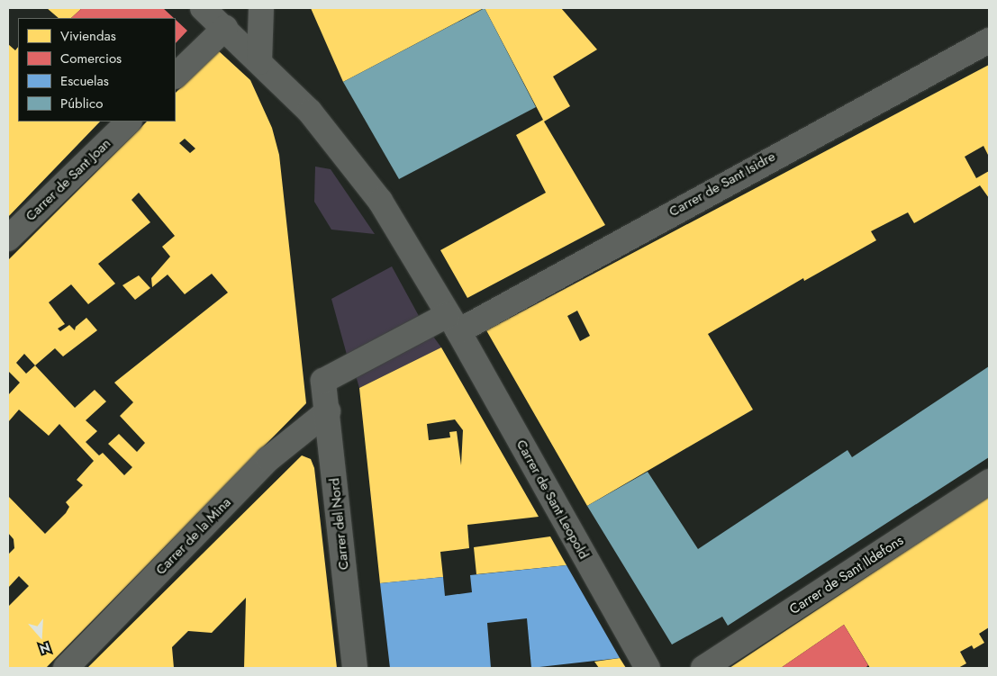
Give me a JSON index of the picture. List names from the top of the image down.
{
  "streets": {
    "street": [
      "Carrer de Sant Joan",
      "Carrer de Sant Isidre",
      "Carrer de Sant Leopold",
      "Carrer del Nord",
      "Carrer de la Mina",
      "Carrer de Sant Ildefons"
    ]
  },
  "crossings": [
    ["Carrer de Sant Isidre", "Carrer de Sant Leopold"],
    ["Carrer de Sant Isidre", "Carrer del Nord"],
    ["Carrer del Nord", "Carrer de la Mina"]
  ],
  "legend": [
    "Viviendas",
    "Comercios",
    "Escuelas",
    "Público"
  ],
  "north": "bottom"
}
